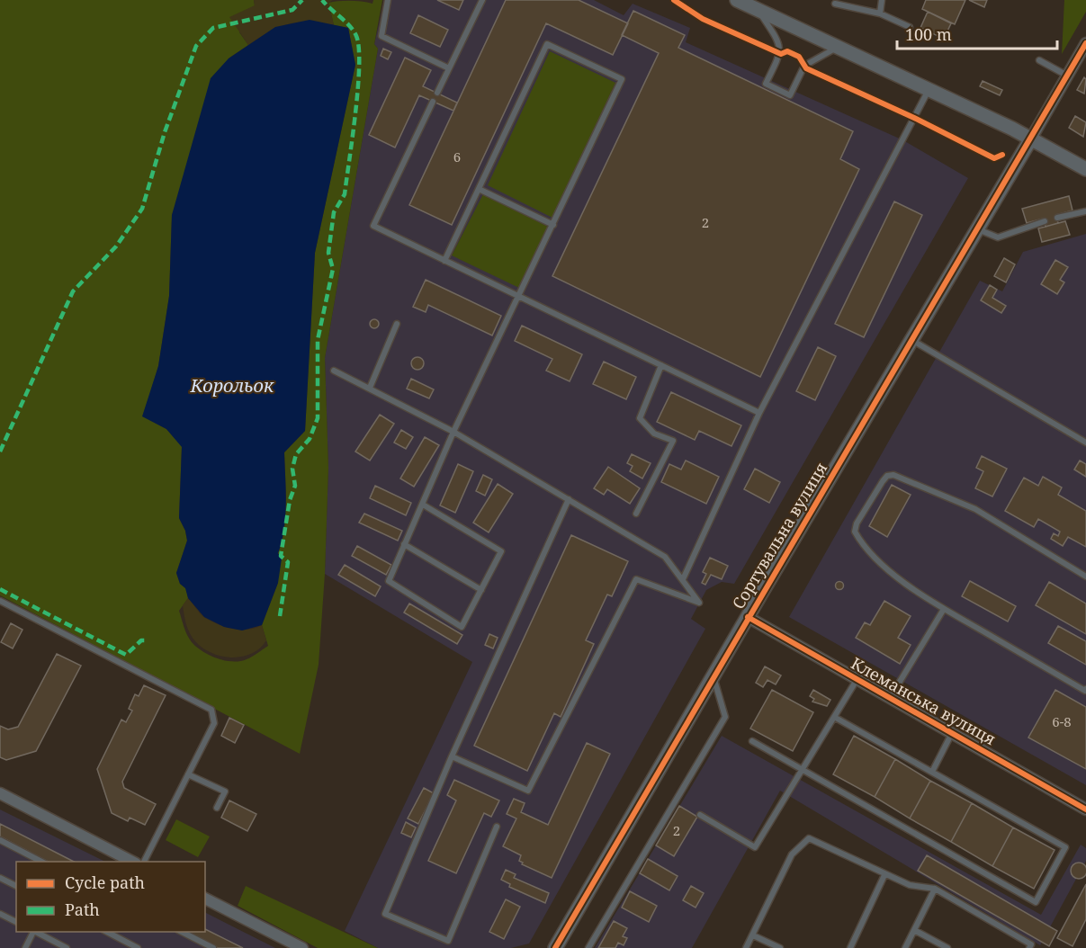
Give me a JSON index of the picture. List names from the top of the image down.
{
  "streets": {
    "street": ["Сортувальна вулиця", "Клеманська вулиця"]
  },
  "crossings": [
    ["Сортувальна вулиця", "Клеманська вулиця"]
  ],
  "water": ["Корольок"],
  "house_numbers": [
    "6",
    "2",
    "6-8",
    "2"
  ],
  "legend": ["Cycle path", "Path"],
  "scale_bar": "100 m"
}
